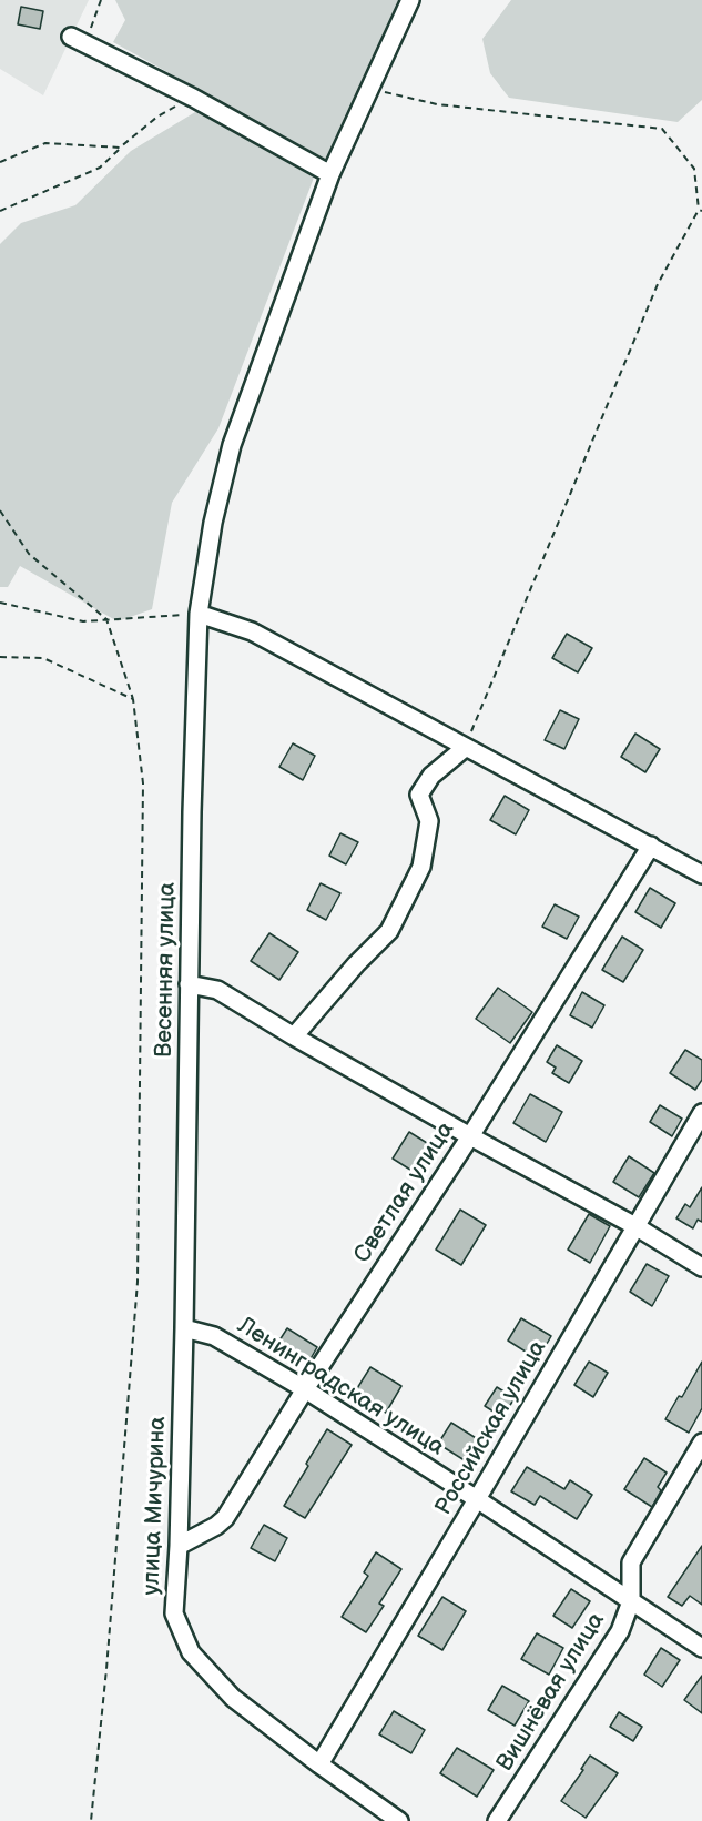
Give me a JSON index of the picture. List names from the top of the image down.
{
  "streets": {
    "street": [
      "Весенняя улица",
      "Светлая улица",
      "Ленинградская улица",
      "Российская улица",
      "улица Мичурина",
      "Вишнёвая улица"
    ]
  },
  "crossings": [
    ["Весенняя улица", "Ленинградская улица"],
    ["Весенняя улица", "улица Мичурина"],
    ["Светлая улица", "Ленинградская улица"],
    ["Светлая улица", "улица Мичурина"],
    ["Ленинградская улица", "Российская улица"],
    ["Ленинградская улица", "улица Мичурина"],
    ["Ленинградская улица", "Вишнёвая улица"],
    ["Российская улица", "улица Мичурина"]
  ]
}
